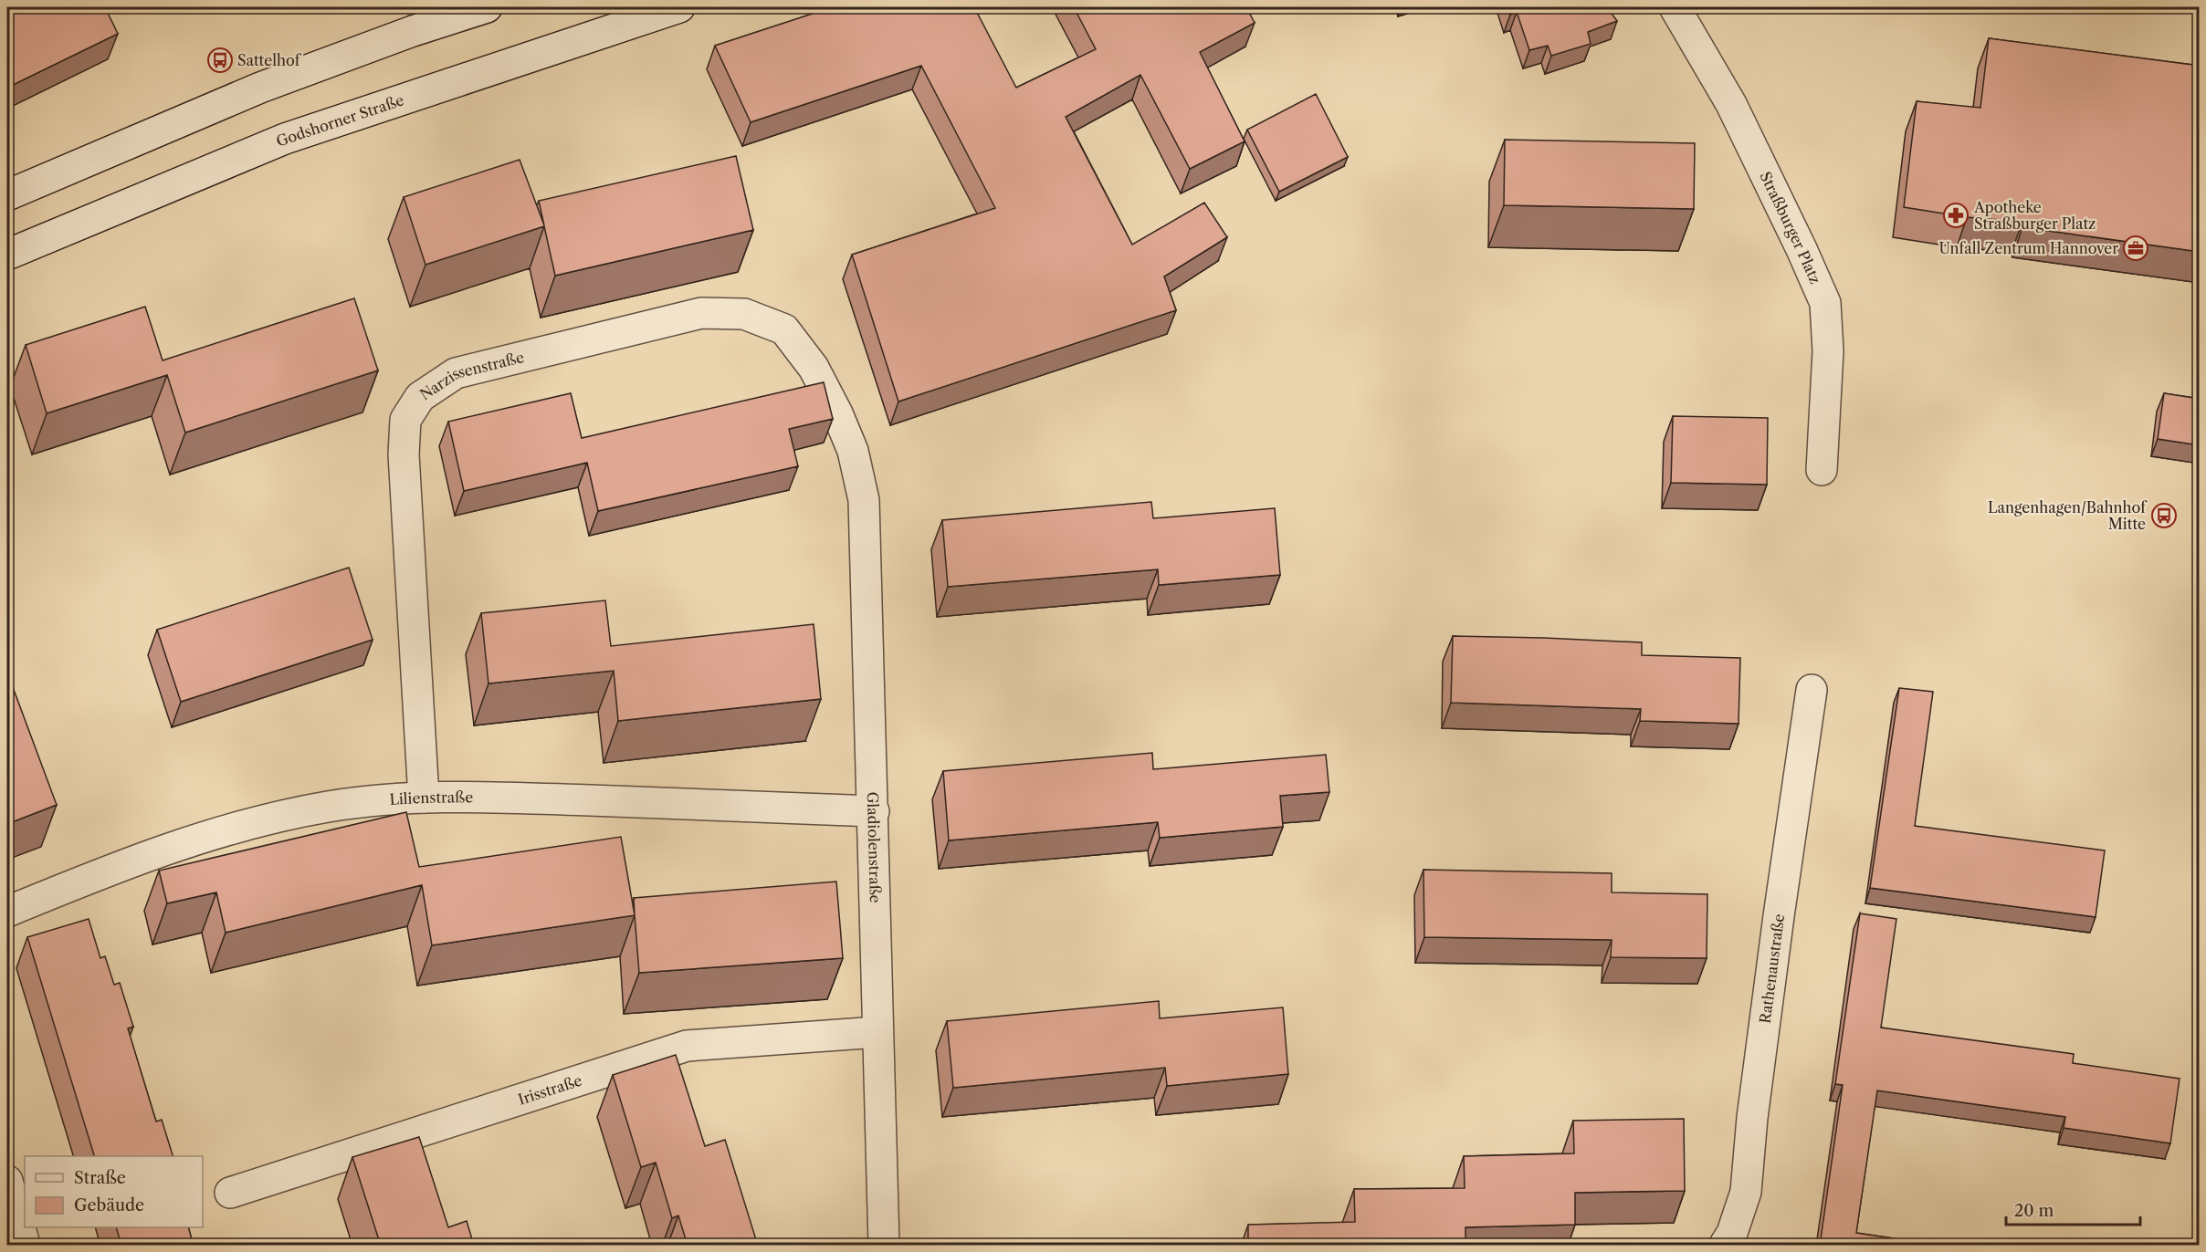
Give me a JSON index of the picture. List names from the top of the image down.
{
  "streets": {
    "street": [
      "Godshorner Straße",
      "Straßburger Platz",
      "Narzissenstraße",
      "Lilienstraße",
      "Gladiolenstraße",
      "Rathenaustraße",
      "Irisstraße"
    ]
  },
  "crossings": [
    ["Narzissenstraße", "Lilienstraße"],
    ["Narzissenstraße", "Gladiolenstraße"],
    ["Lilienstraße", "Gladiolenstraße"],
    ["Gladiolenstraße", "Irisstraße"]
  ],
  "places": {
    "bus stop": ["Sattelhof", "Langenhagen/Bahnhof Mitte"],
    "pharmacy": ["Apotheke Straßburger Platz"],
    "office": ["Unfall Zentrum Hannover"]
  },
  "legend": ["Straße", "Gebäude"],
  "scale_bar": "20 m"
}
